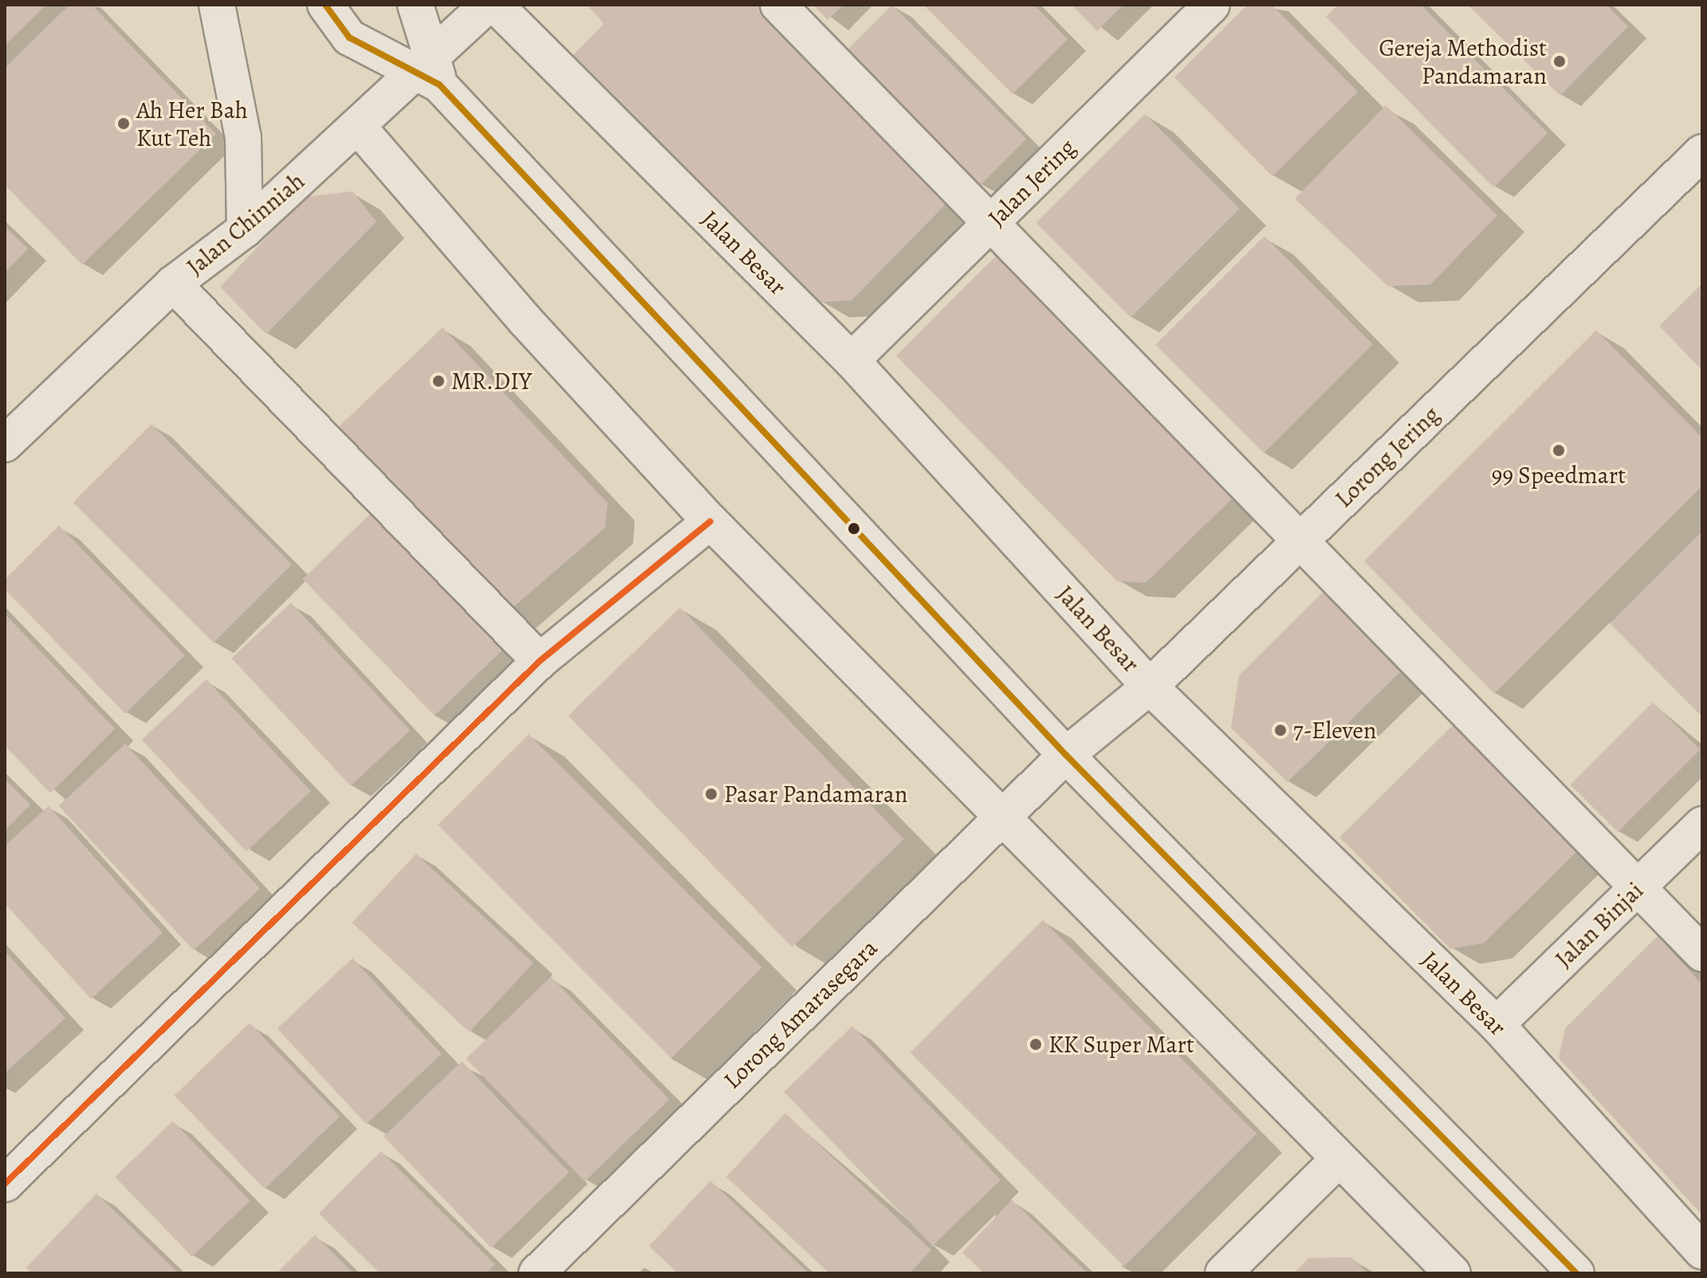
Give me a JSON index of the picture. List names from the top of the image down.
{
  "streets": {
    "street": [
      "Jalan Jering",
      "Jalan Chinniah",
      "Jalan Besar",
      "Lorong Jering",
      "Jalan Binjai",
      "Lorong Amarasegara"
    ]
  },
  "crossings": [
    ["Jalan Jering", "Jalan Besar"],
    ["Jalan Besar", "Lorong Jering"],
    ["Jalan Besar", "Jalan Binjai"],
    ["Lorong Jering", "Lorong Amarasegara"]
  ],
  "places": [
    "Gereja Methodist Pandamaran",
    "Ah Her Bah Kut Teh",
    "MR.DIY",
    "99 Speedmart",
    "7-Eleven",
    "Pasar Pandamaran",
    "KK Super Mart"
  ]
}
